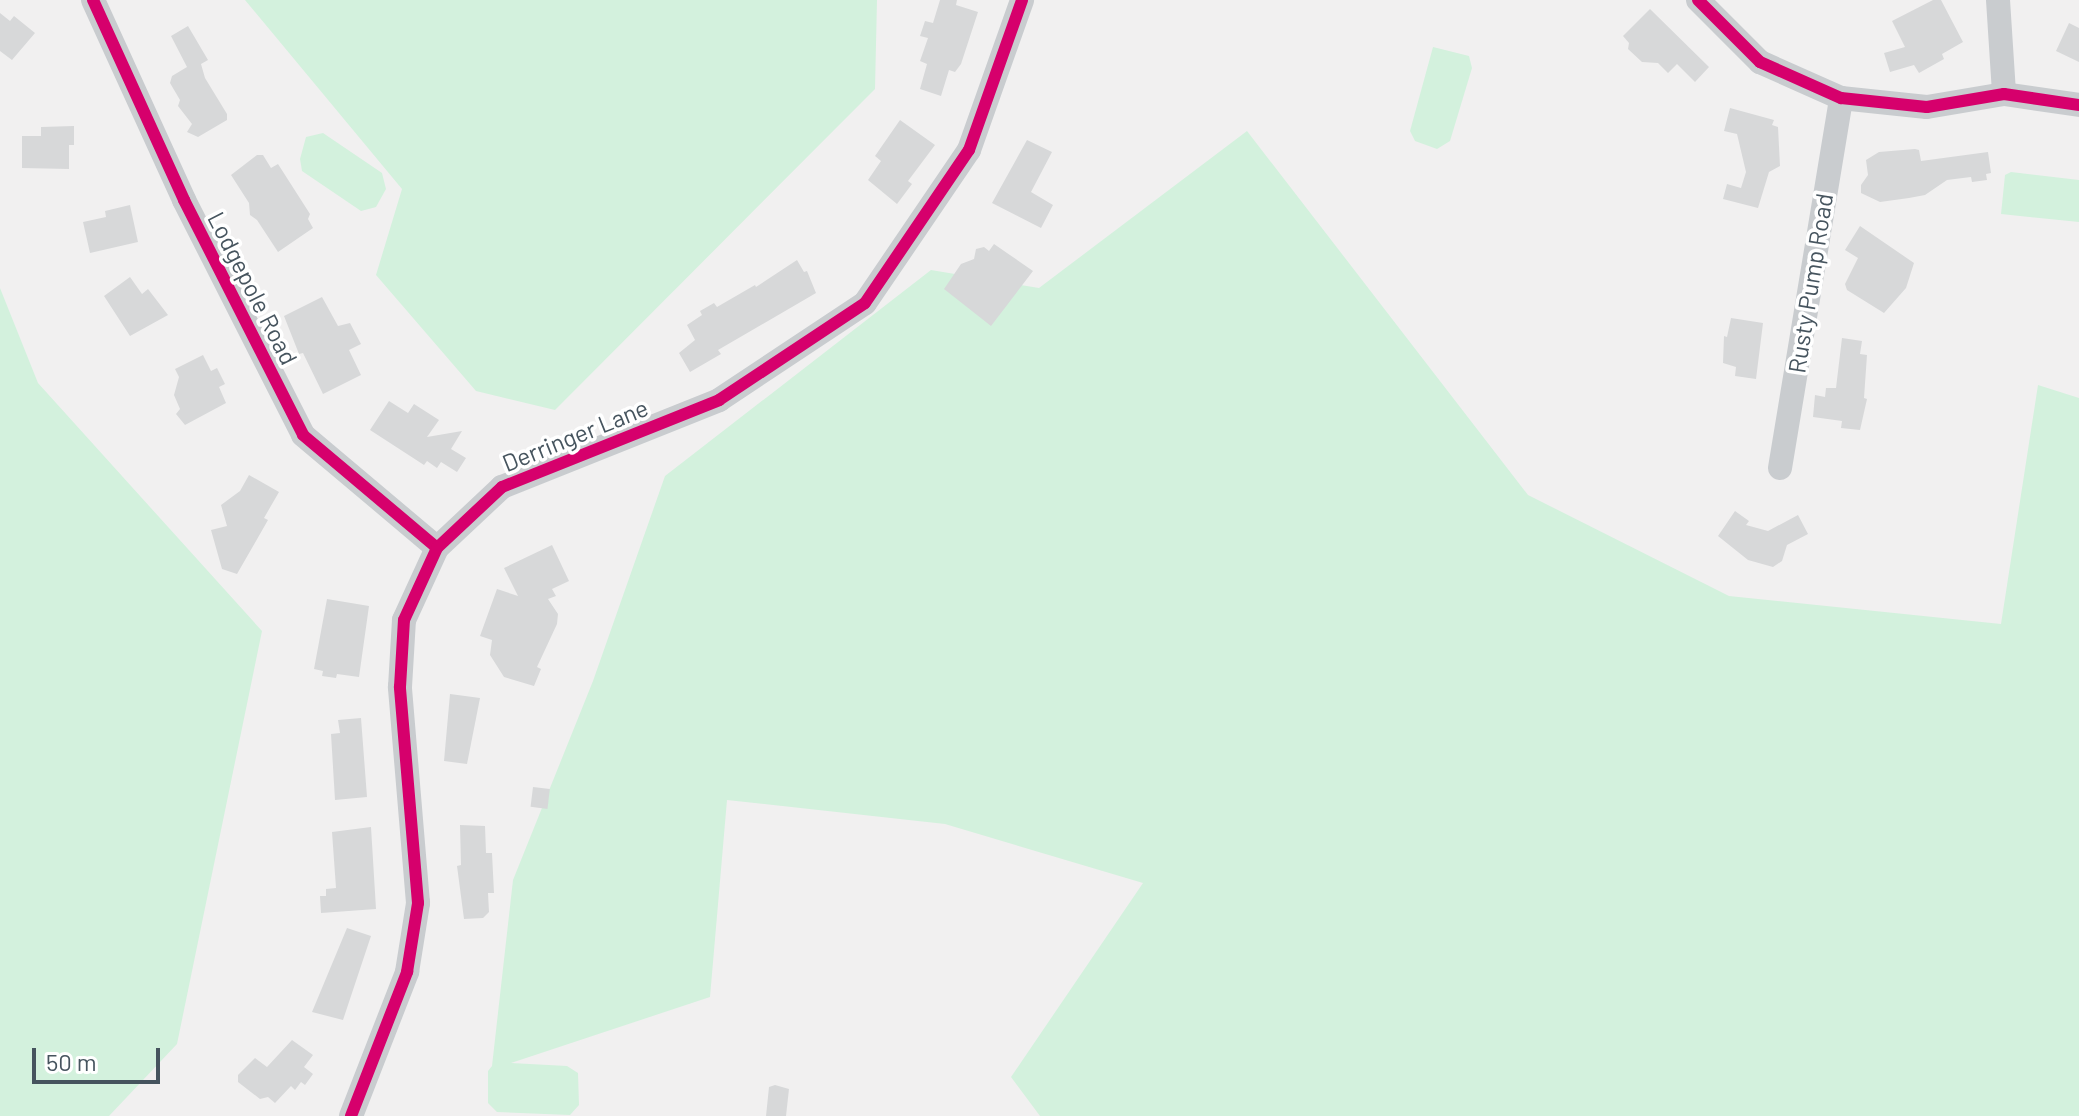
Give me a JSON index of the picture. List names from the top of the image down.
{
  "streets": {
    "street": ["Rusty Pump Road", "Lodgepole Road", "Derringer Lane"]
  },
  "crossings": [
    ["Lodgepole Road", "Derringer Lane"]
  ],
  "scale_bar": "50 m"
}
